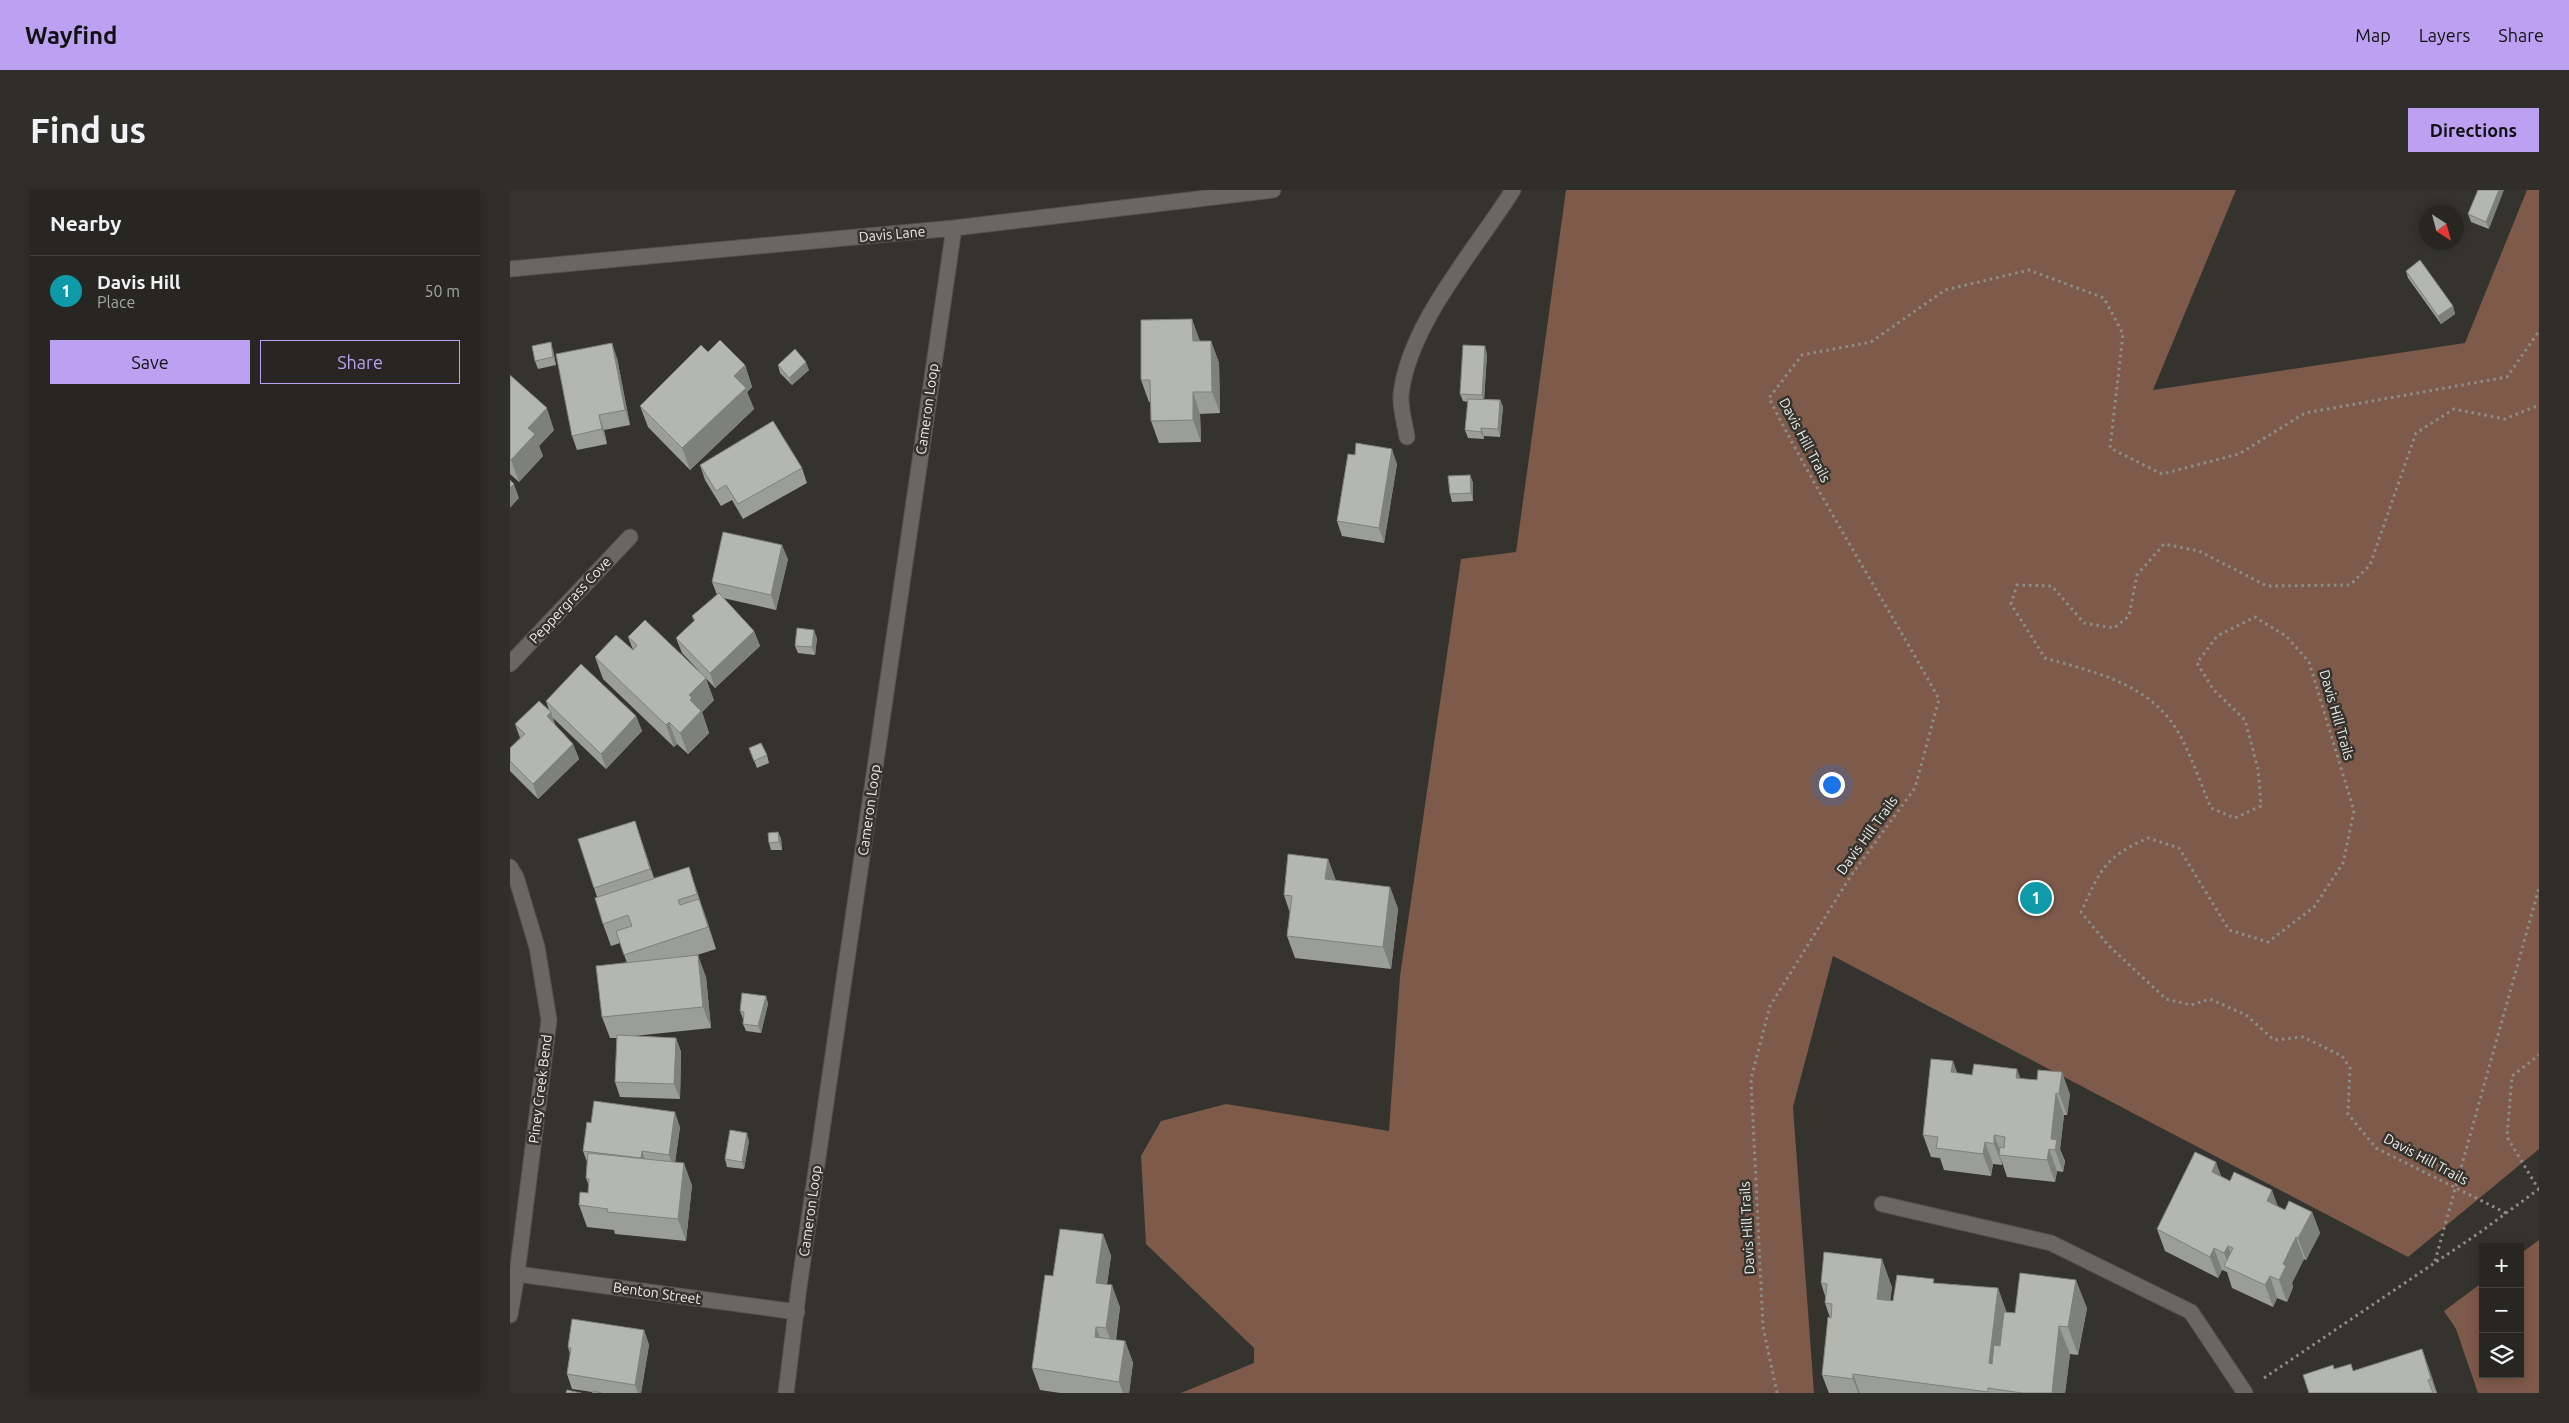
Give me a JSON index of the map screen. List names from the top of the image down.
{
  "streets": {
    "street": [
      "Davis Lane",
      "Cameron Loop",
      "Peppergrass Cove",
      "Piney Creek Bend",
      "Benton Street"
    ],
    "path": ["Davis Hill Trails"]
  },
  "crossings": [
    ["Davis Lane", "Cameron Loop"],
    ["Cameron Loop", "Benton Street"],
    ["Piney Creek Bend", "Benton Street"]
  ],
  "north": "bottom right",
  "page": {
    "header": "Wayfind",
    "nav": ["Map", "Layers", "Share"],
    "buttons": [
      "Directions",
      ["Save", "Share"]
    ],
    "title": "Find us",
    "heading": "Nearby",
    "list": [
      {
        "mark": "1",
        "name": "Davis Hill",
        "note": "Place",
        "value": "50 m"
      }
    ],
    "pins": "1",
    "map_buttons": ["+", "−"]
  }
}
